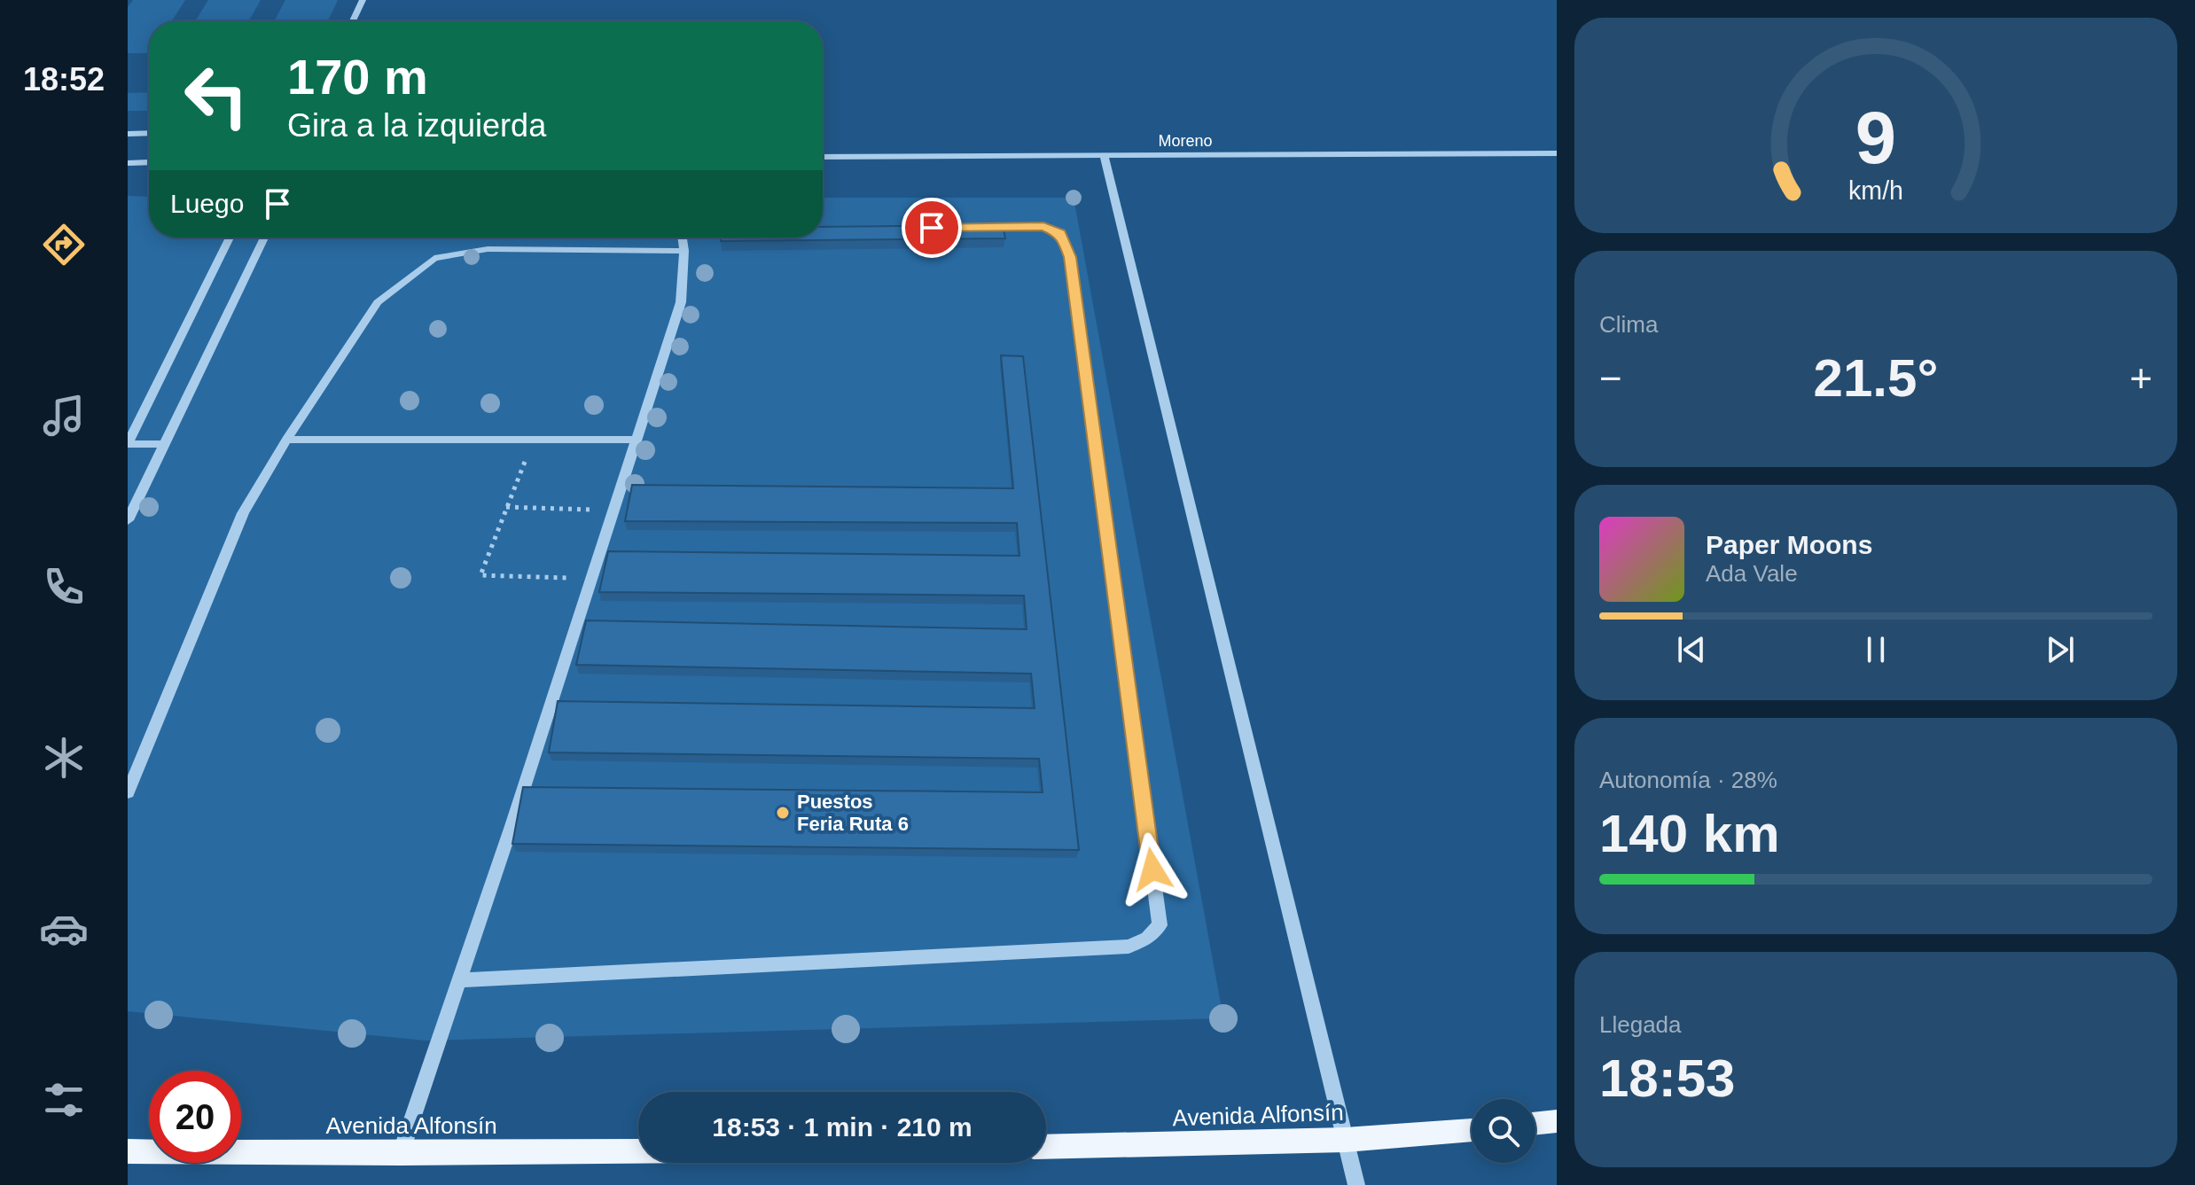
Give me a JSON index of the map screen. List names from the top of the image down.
{
  "streets": {
    "main road": ["Avenida Alfonsín"],
    "street": ["Moreno"]
  },
  "places": ["Puestos Feria Ruta 6"],
  "page": {
    "tabs": "18:52",
    "turn": ["170 m", "Gira a la izquierda"],
    "then": "Luego",
    "tile": [
      "Clima",
      ["Autonomía · 28%", "140 km"],
      ["Llegada", "18:53"]
    ],
    "heat": ["−", "21.5°", "+"],
    "song": ["Paper Moons", "Ada Vale"],
    "limit": "20",
    "trip": "18:53 · 1 min · 210 m",
    "gauge": ["9", "km/h"]
  }
}
